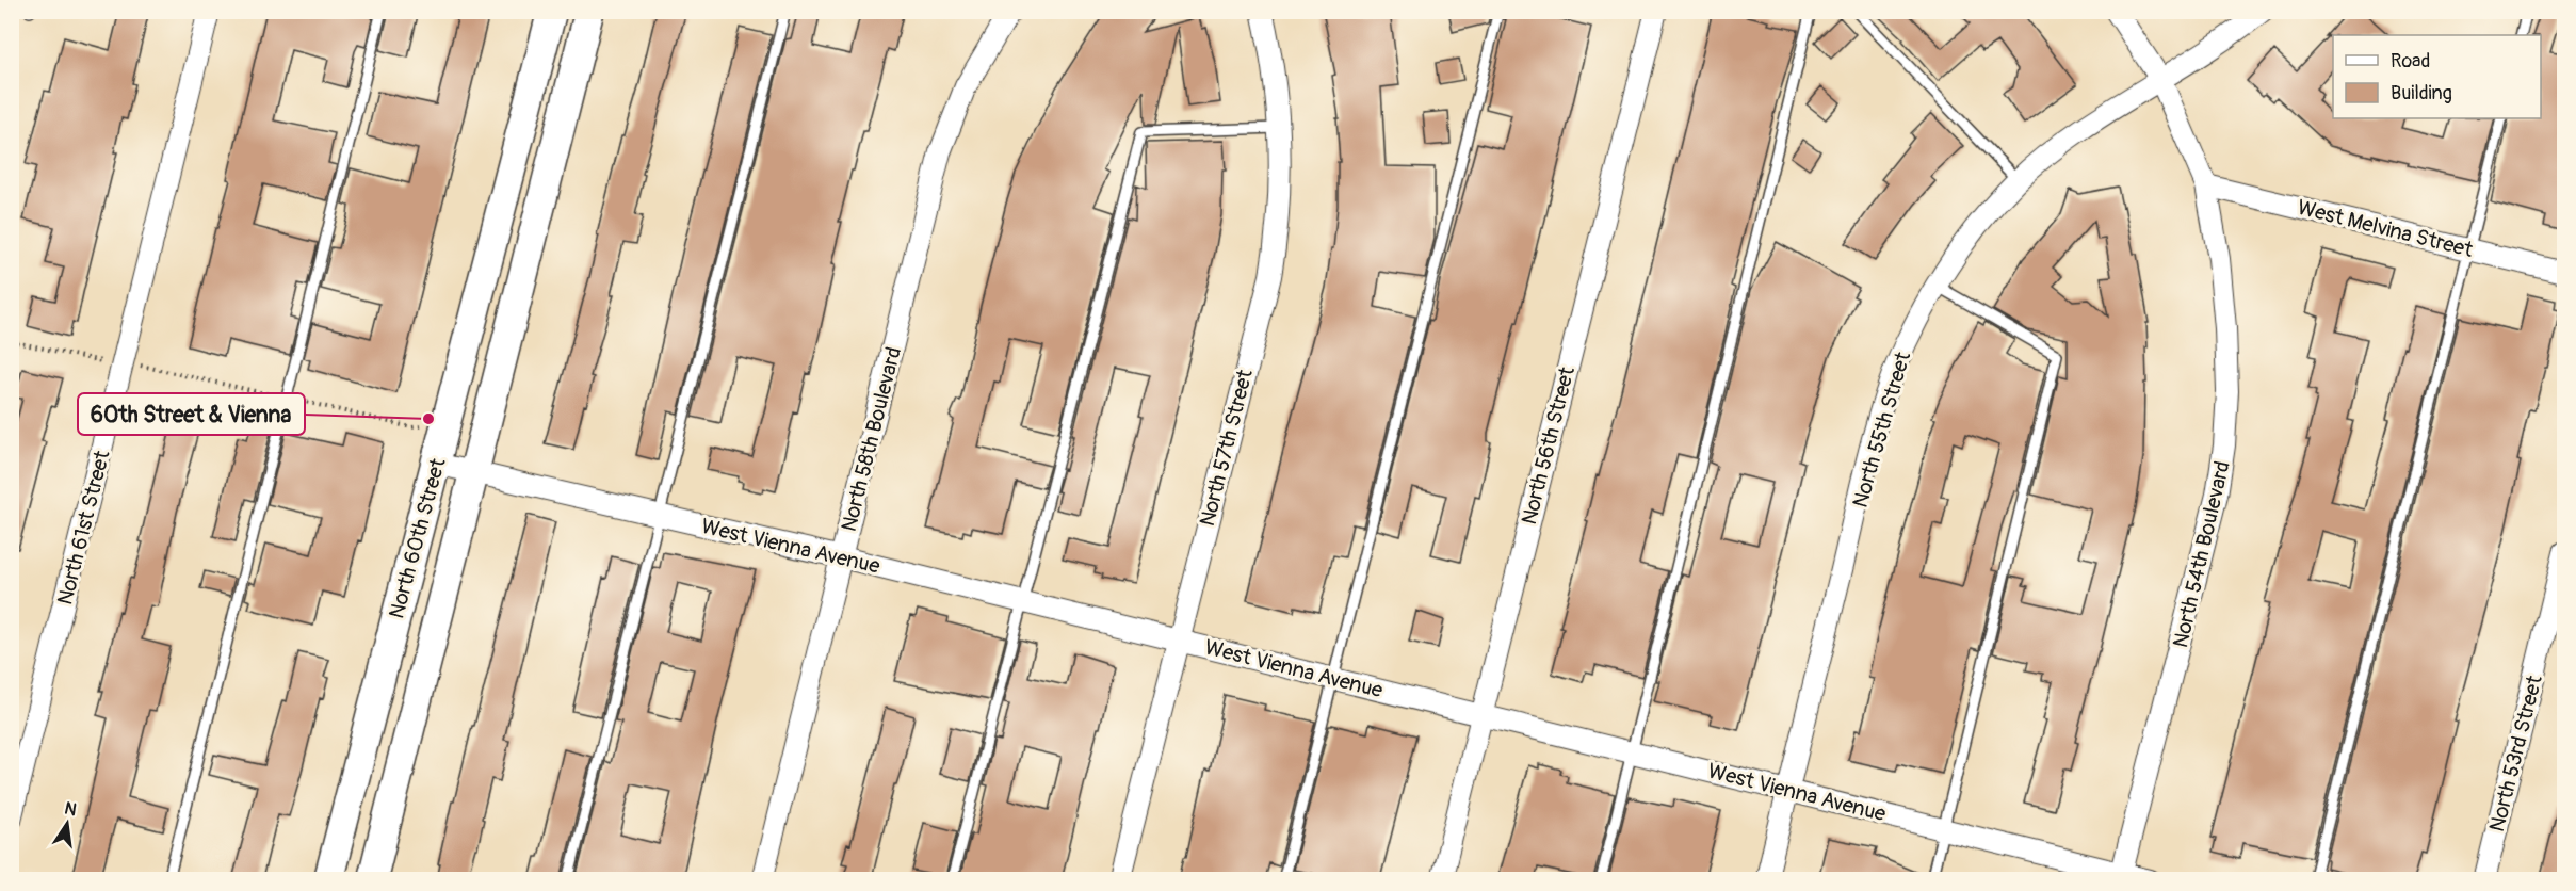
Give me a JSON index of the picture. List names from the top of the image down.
{
  "streets": {
    "main road": ["North 60th Street"],
    "street": [
      "West Melvina Street",
      "North 55th Street",
      "North 58th Boulevard",
      "North 56th Street",
      "North 57th Street",
      "North 61st Street",
      "West Vienna Avenue",
      "North 54th Boulevard",
      "North 53rd Street"
    ]
  },
  "crossings": [
    ["West Melvina Street", "North 54th Boulevard"],
    ["North 55th Street", "West Vienna Avenue"],
    ["North 55th Street", "North 54th Boulevard"],
    ["North 58th Boulevard", "West Vienna Avenue"],
    ["North 56th Street", "West Vienna Avenue"],
    ["North 57th Street", "West Vienna Avenue"],
    ["North 60th Street", "West Vienna Avenue"],
    ["West Vienna Avenue", "North 54th Boulevard"]
  ],
  "places": ["60th Street & Vienna"],
  "legend": ["Road", "Building"],
  "north": "top"
}
